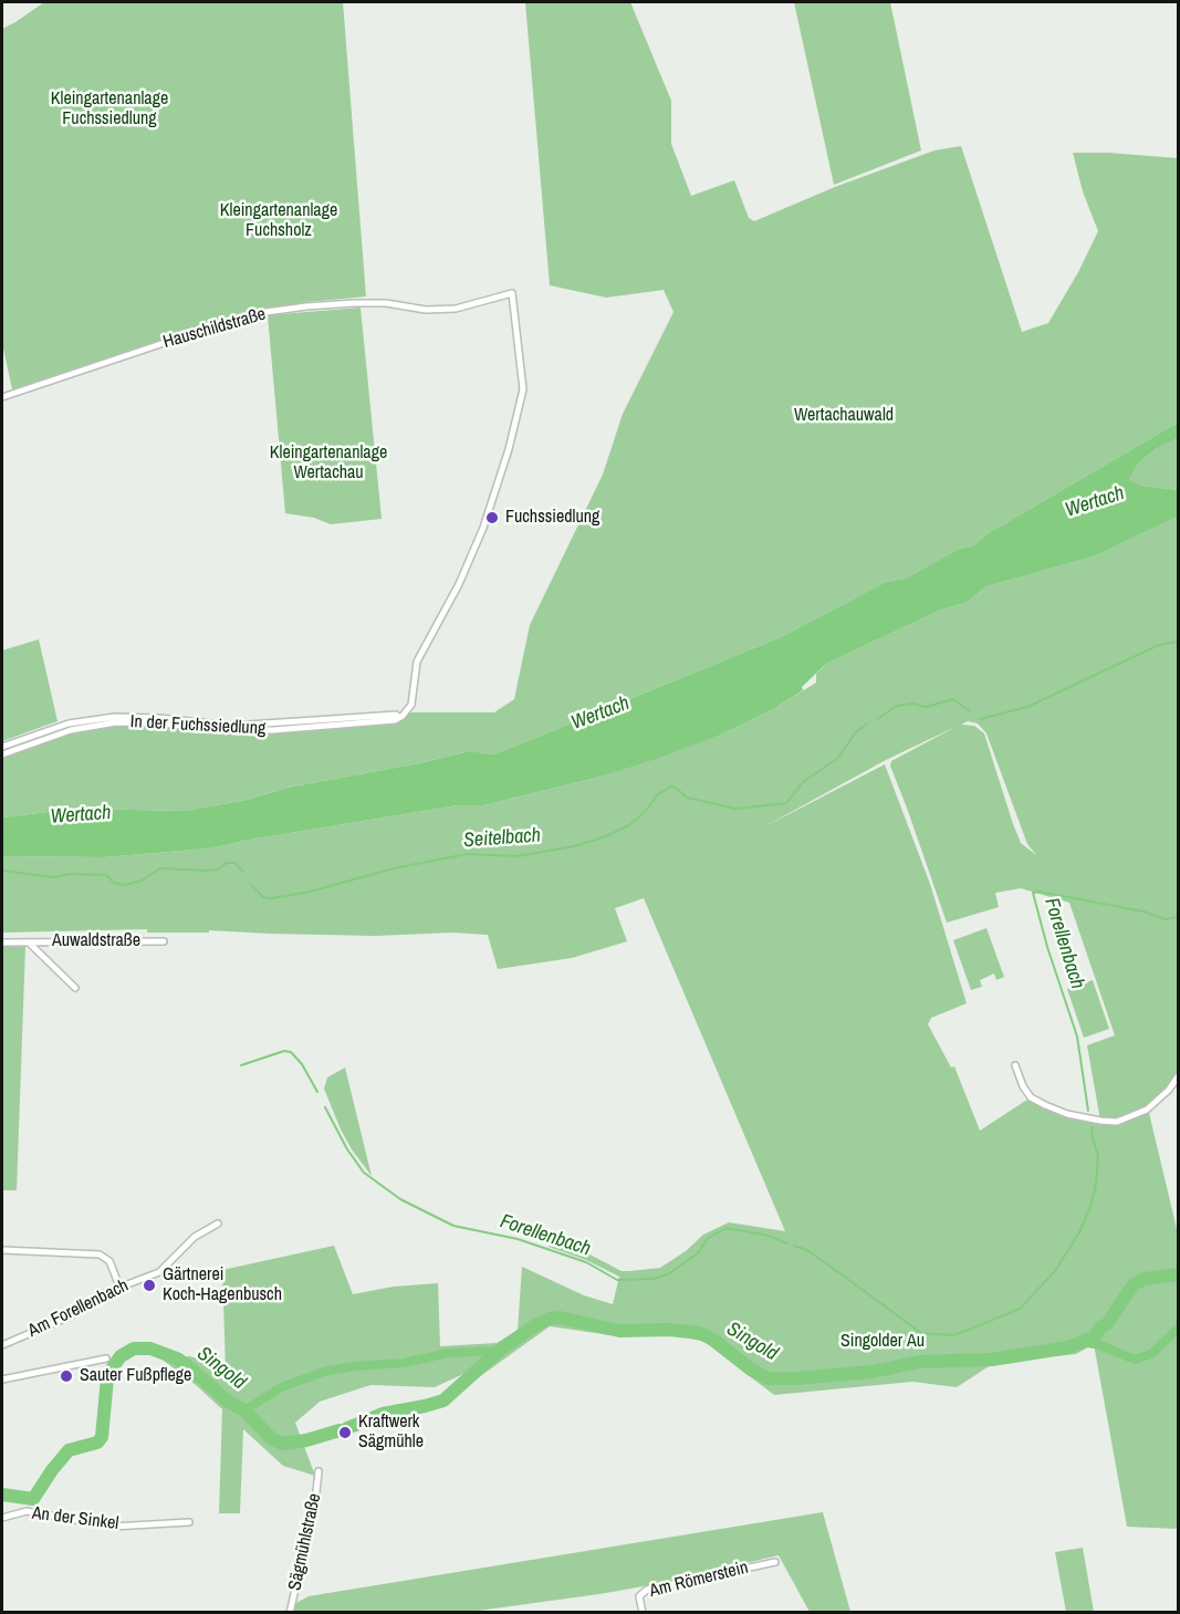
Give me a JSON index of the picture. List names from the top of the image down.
{
  "streets": {
    "street": [
      "Hauschildstraße",
      "In der Fuchssiedlung",
      "Auwaldstraße",
      "Am Forellenbach",
      "An der Sinkel",
      "Sägmühlstraße",
      "Am Römerstein"
    ]
  },
  "crossings": [
    ["Hauschildstraße", "In der Fuchssiedlung"]
  ],
  "water": [
    "Wertach",
    "Seitelbach",
    "Forellenbach",
    "Singold"
  ],
  "parks": [
    "Kleingartenanlage Fuchssiedlung",
    "Kleingartenanlage Fuchsholz",
    "Wertachauwald",
    "Kleingartenanlage Wertachau",
    "Singolder Au"
  ],
  "places": [
    "Fuchssiedlung",
    "Gärtnerei Koch-Hagenbusch",
    "Sauter Fußpflege",
    "Kraftwerk Sägmühle"
  ]
}
